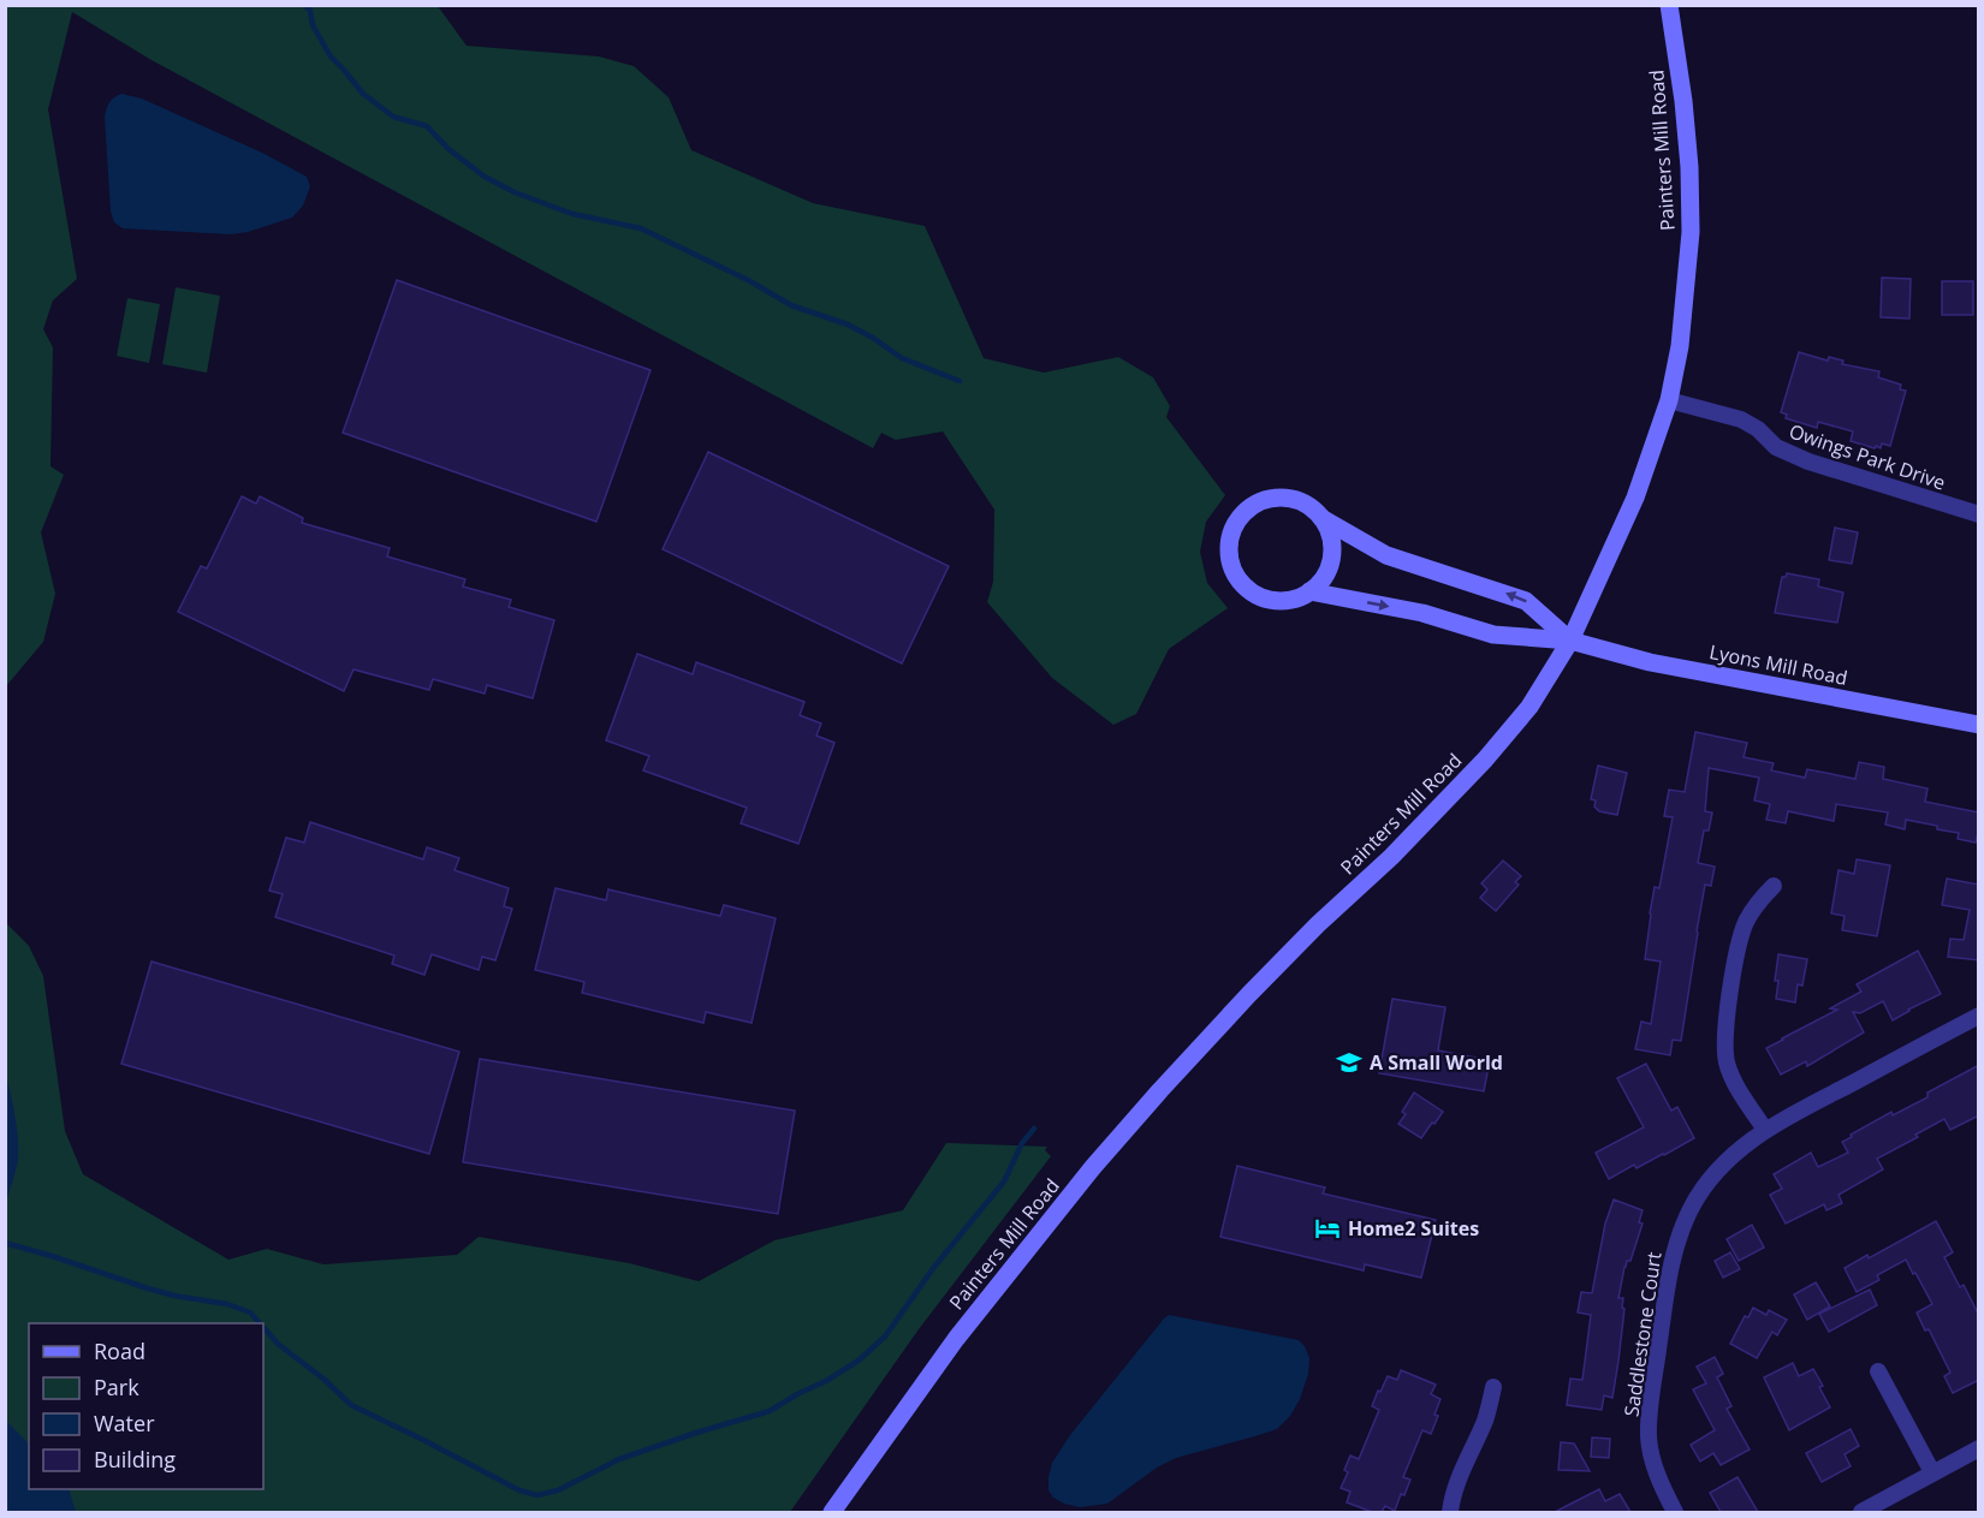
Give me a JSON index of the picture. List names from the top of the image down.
{
  "streets": {
    "main road": ["Painters Mill Road", "Lyons Mill Road"],
    "street": ["Owings Park Drive", "Saddlestone Court"]
  },
  "crossings": [
    ["Painters Mill Road", "Owings Park Drive"],
    ["Painters Mill Road", "Lyons Mill Road"]
  ],
  "places": {
    "school or university": ["A Small World"],
    "hotel": ["Home2 Suites"]
  },
  "legend": [
    "Road",
    "Park",
    "Water",
    "Building"
  ]
}
